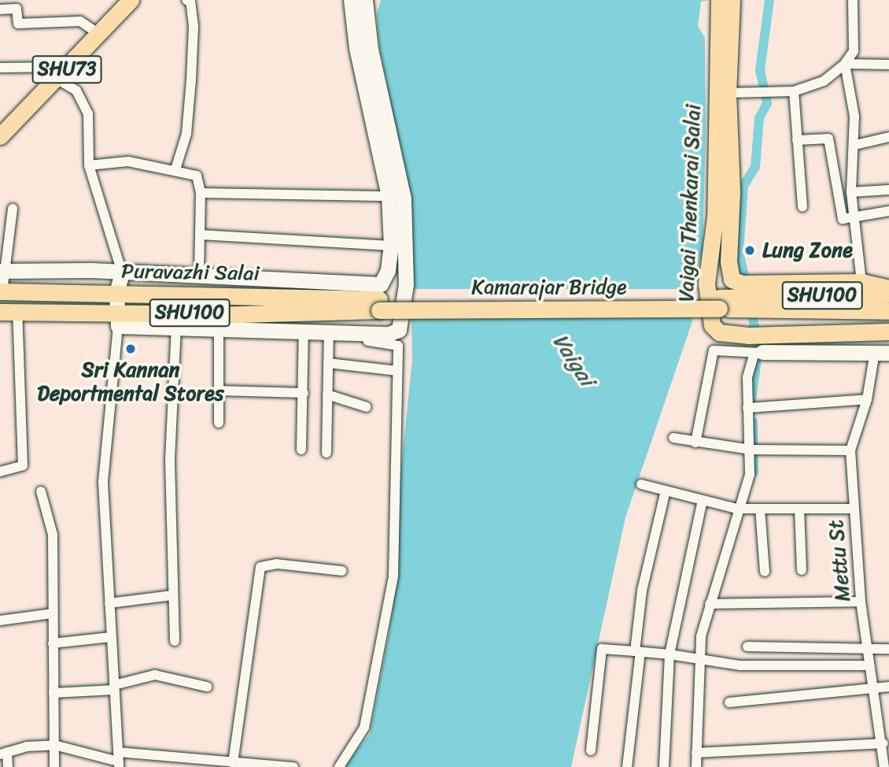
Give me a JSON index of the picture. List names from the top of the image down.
{
  "streets": {
    "main road": [
      "SHU73",
      "Vaigai Thenkarai Salai",
      "Puravazhi Salai",
      "Kamarajar Bridge",
      "SHU100"
    ],
    "street": ["Mettu St"]
  },
  "crossings": [
    ["Vaigai Thenkarai Salai", "Kamarajar Bridge"],
    ["Vaigai Thenkarai Salai", "SHU100"],
    ["Puravazhi Salai", "Kamarajar Bridge"],
    ["Kamarajar Bridge", "SHU100"]
  ],
  "water": ["Vaigai"],
  "places": ["Lung Zone", "Sri Kannan Deportmental Stores"]
}
